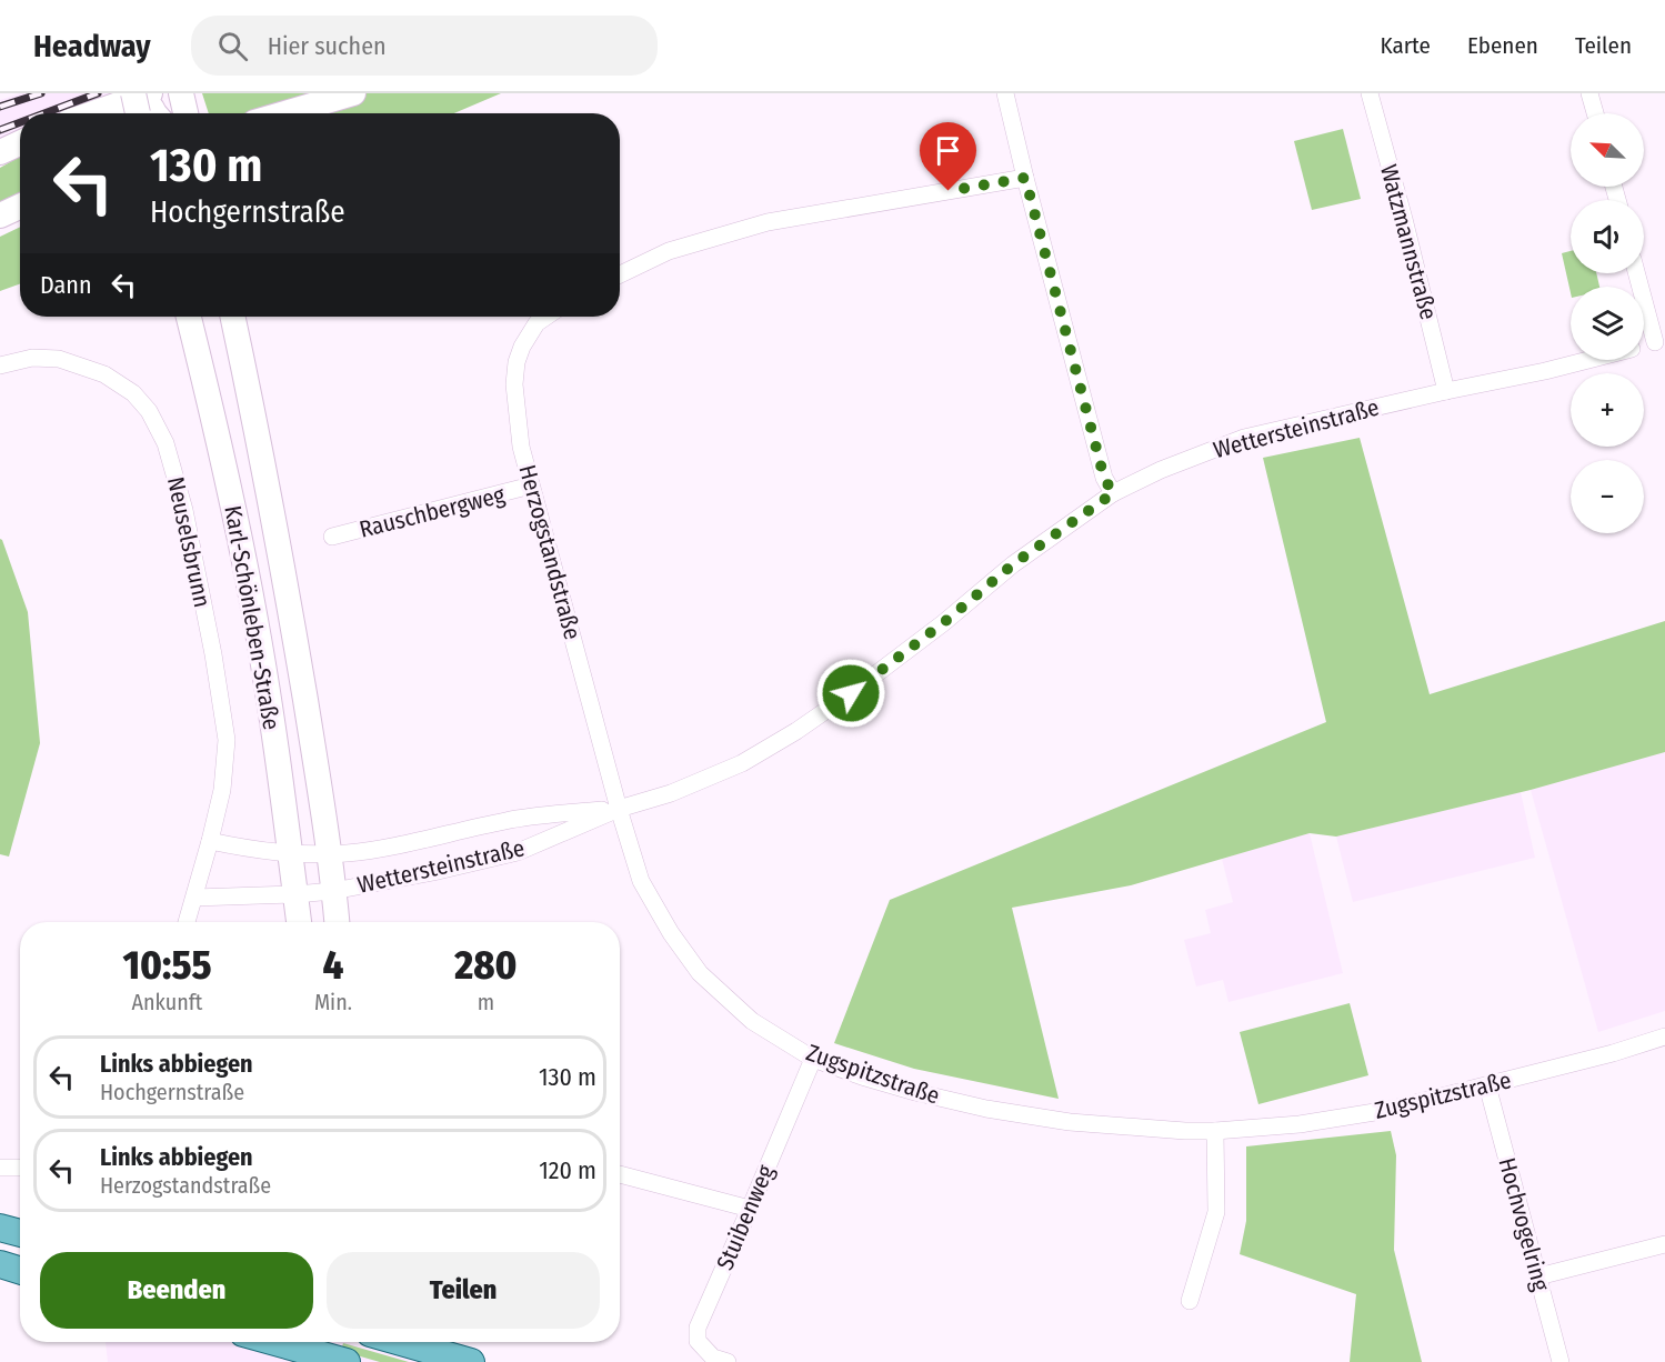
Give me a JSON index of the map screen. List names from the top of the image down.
{
  "streets": {
    "main road": ["Karl-Schönleben-Straße"],
    "street": [
      "Watzmannstraße",
      "Wettersteinstraße",
      "Rauschbergweg",
      "Neuselsbrunn",
      "Herzogstandstraße",
      "Zugspitzstraße",
      "Stuibenweg",
      "Hochvogelring"
    ]
  },
  "crossings": [
    ["Watzmannstraße", "Wettersteinstraße"],
    ["Wettersteinstraße", "Herzogstandstraße"],
    ["Wettersteinstraße", "Karl-Schönleben-Straße"],
    ["Wettersteinstraße", "Zugspitzstraße"],
    ["Rauschbergweg", "Herzogstandstraße"],
    ["Herzogstandstraße", "Zugspitzstraße"],
    ["Zugspitzstraße", "Stuibenweg"],
    ["Zugspitzstraße", "Hochvogelring"]
  ],
  "north": "top left",
  "page": {
    "header": "Headway",
    "search": "Hier suchen",
    "nav": ["Karte", "Ebenen", "Teilen"],
    "map_buttons": ["+", "−"],
    "turn": ["130 m", "Hochgernstraße"],
    "then": "Dann",
    "eta": [
      "10:55",
      "Ankunft",
      "4",
      "Min.",
      "280",
      "m"
    ],
    "list": [
      {
        "name": "Links abbiegen",
        "note": "Hochgernstraße",
        "value": "130 m"
      },
      {
        "name": "Links abbiegen",
        "note": "Herzogstandstraße",
        "value": "120 m"
      }
    ],
    "buttons": ["Beenden", "Teilen"]
  }
}
